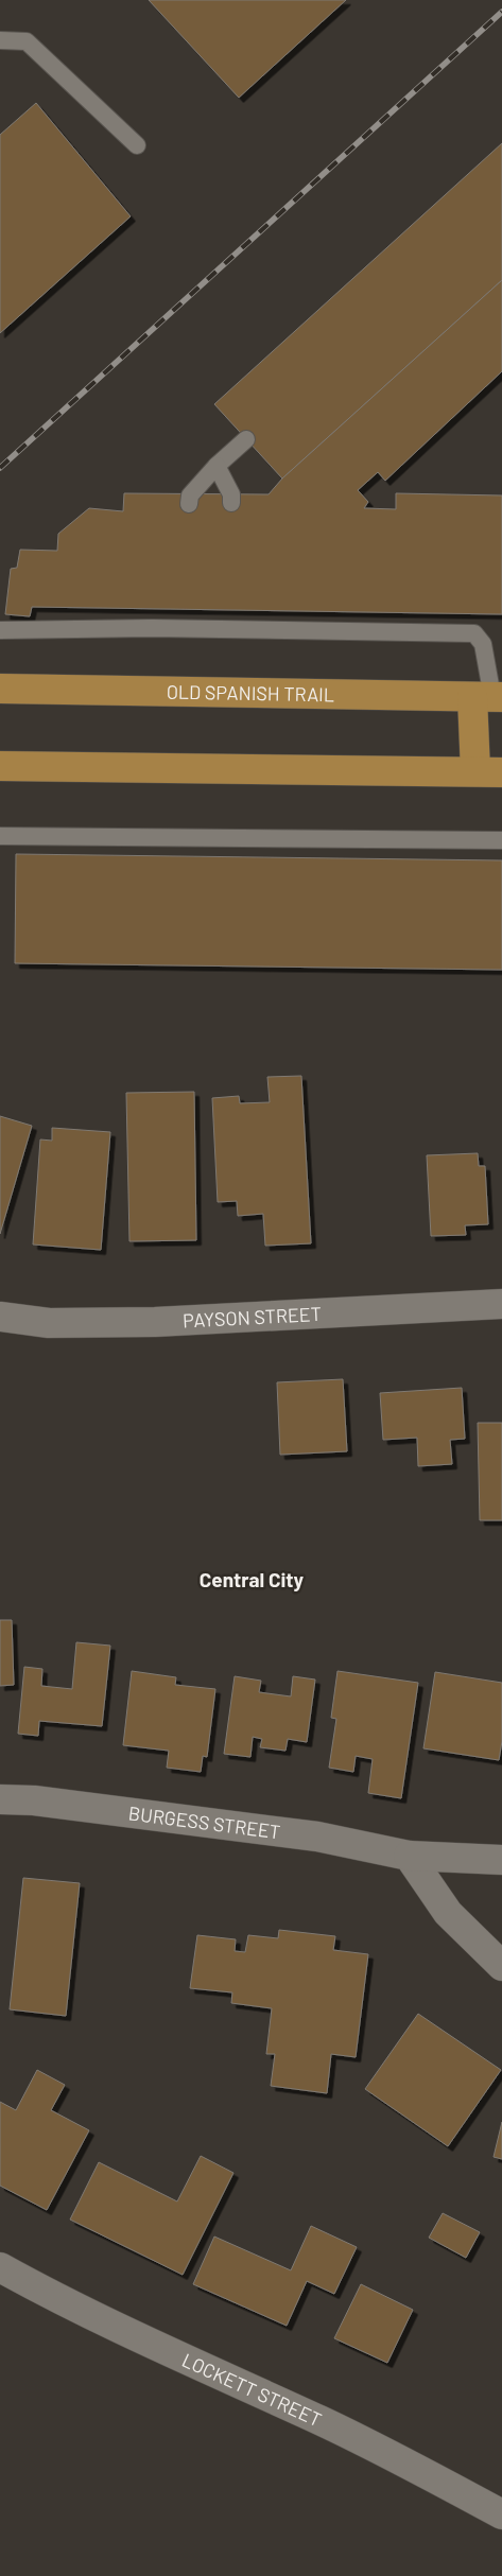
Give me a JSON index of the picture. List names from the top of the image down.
{
  "streets": {
    "main road": ["OLD SPANISH TRAIL"],
    "street": ["PAYSON STREET", "BURGESS STREET", "LOCKETT STREET"]
  },
  "districts": ["Central City"]
}
